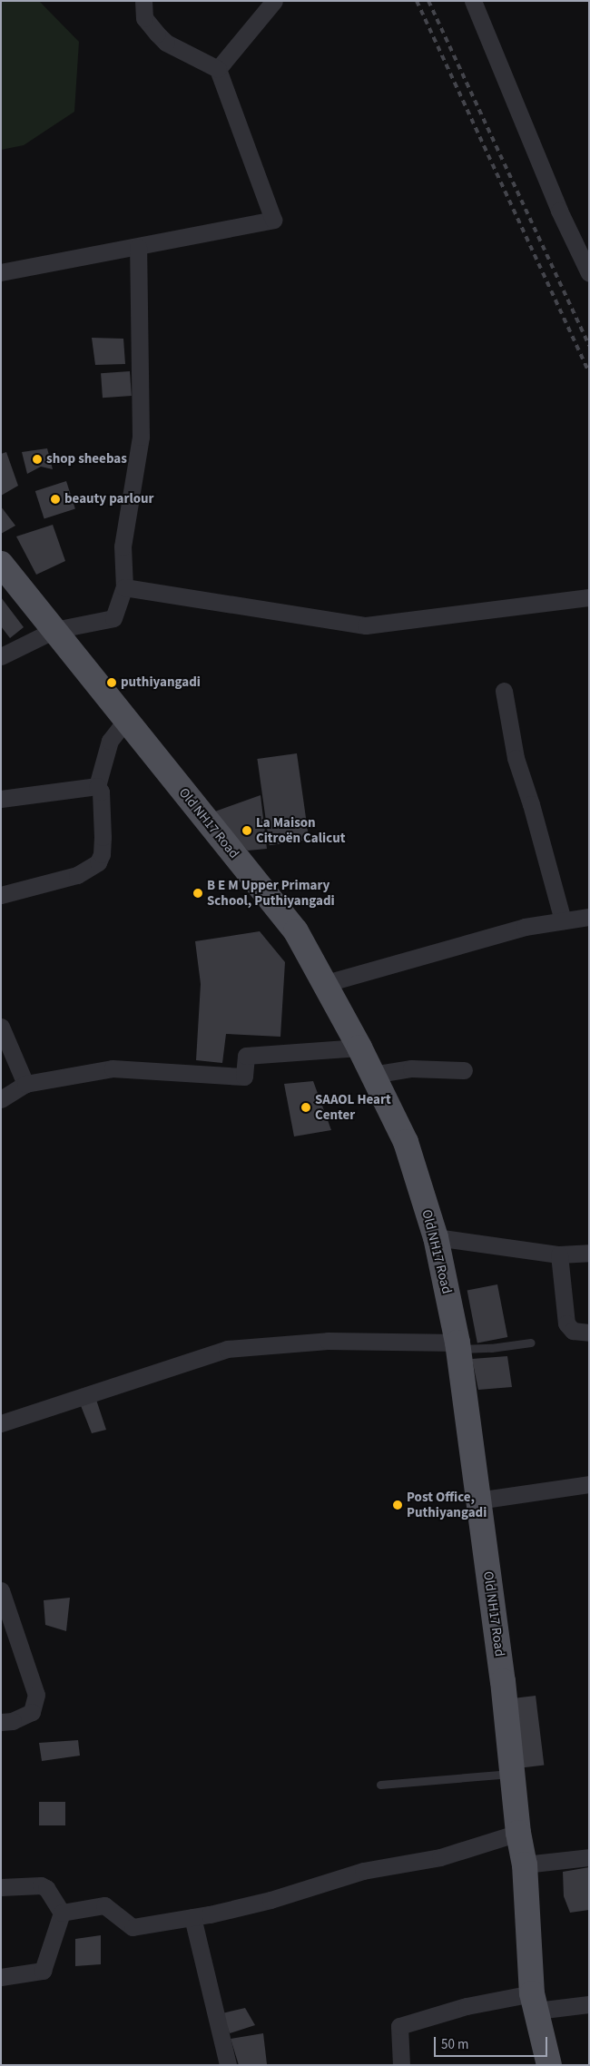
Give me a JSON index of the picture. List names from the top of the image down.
{
  "streets": {
    "main road": ["Old NH17 Road"]
  },
  "places": [
    "shop sheebas",
    "beauty parlour",
    "puthiyangadi",
    "La Maison Citroën Calicut",
    "B E M Upper Primary School, Puthiyangadi",
    "SAAOL Heart Center",
    "Post Office, Puthiyangadi"
  ],
  "scale_bar": "50 m"
}
